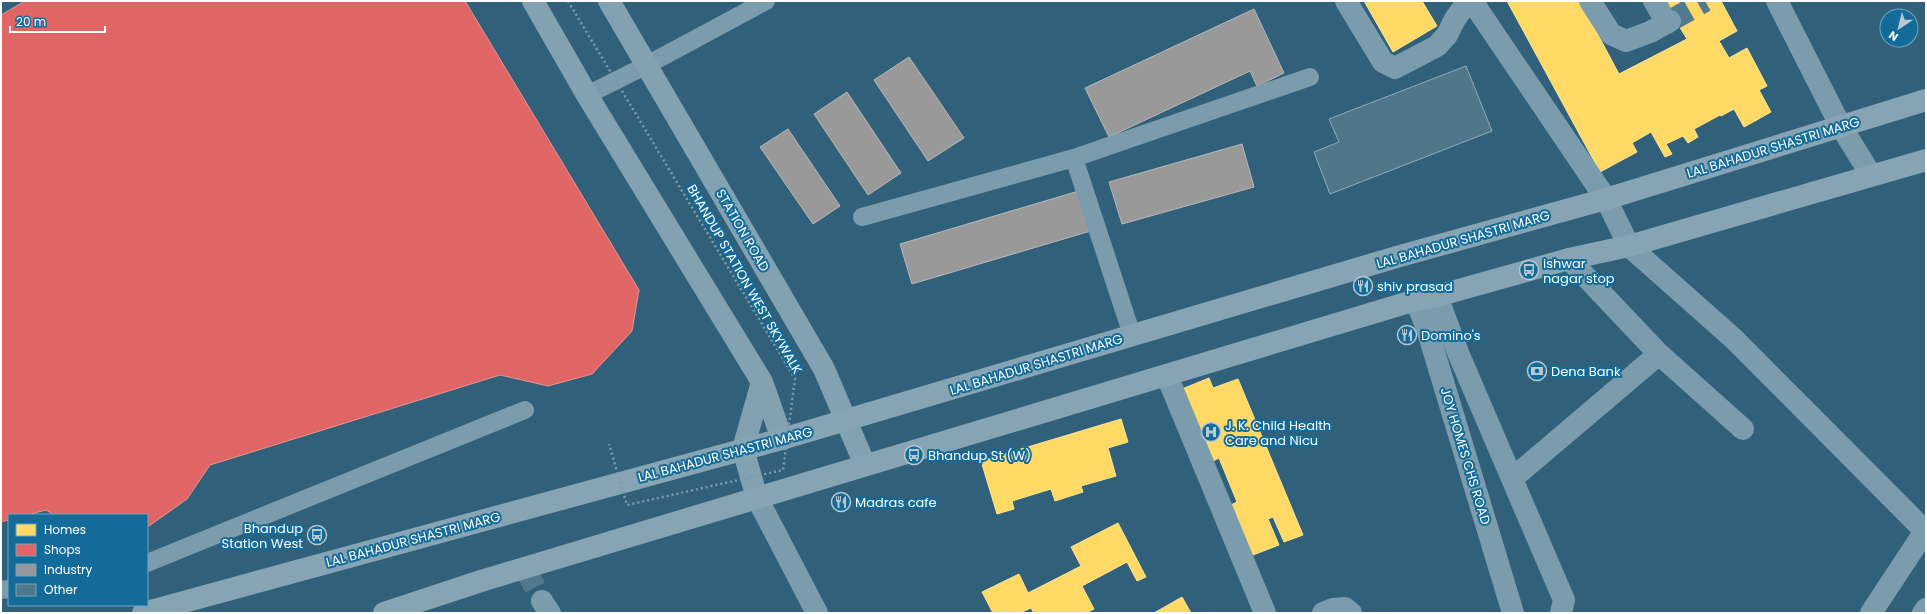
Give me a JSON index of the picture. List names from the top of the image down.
{
  "streets": {
    "main road": ["LAL BAHADUR SHASTRI MARG"],
    "street": ["STATION ROAD", "JOY HOMES CHS ROAD"],
    "path": ["BHANDUP STATION WEST SKYWALK"]
  },
  "crossings": [
    ["LAL BAHADUR SHASTRI MARG", "STATION ROAD"]
  ],
  "places": {
    "bus stop": ["ishwar nagar stop", "Bhandup St (W)", "Bhandup Station West"],
    "restaurant": ["shiv prasad", "Domino's", "Madras cafe"],
    "bank": ["Dena Bank"],
    "hospital": ["J. K. Child Health Care and Nicu"]
  },
  "legend": [
    "Homes",
    "Shops",
    "Industry",
    "Other"
  ],
  "scale_bar": "20 m",
  "north": "bottom left"
}
